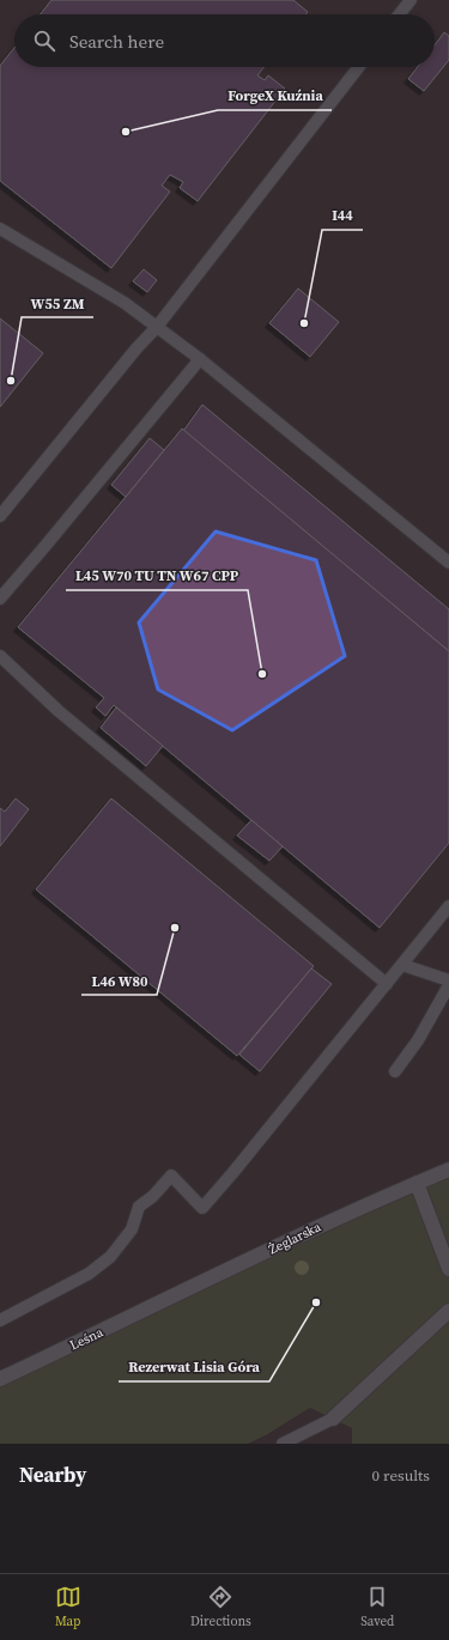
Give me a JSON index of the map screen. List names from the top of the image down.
{
  "streets": {
    "street": ["Żeglarska", "Leśna"]
  },
  "crossings": [
    ["Żeglarska", "Leśna"]
  ],
  "places": [
    "ForgeX Kuźnia",
    "I44",
    "W55 ZM",
    "L45 W70 TU TN W67 CPP",
    "L46 W80",
    "Rezerwat Lisia Góra"
  ],
  "page": {
    "search": "Search here",
    "heading": ["Nearby", "0 results"],
    "nav": ["Map", "Directions", "Saved"]
  }
}
